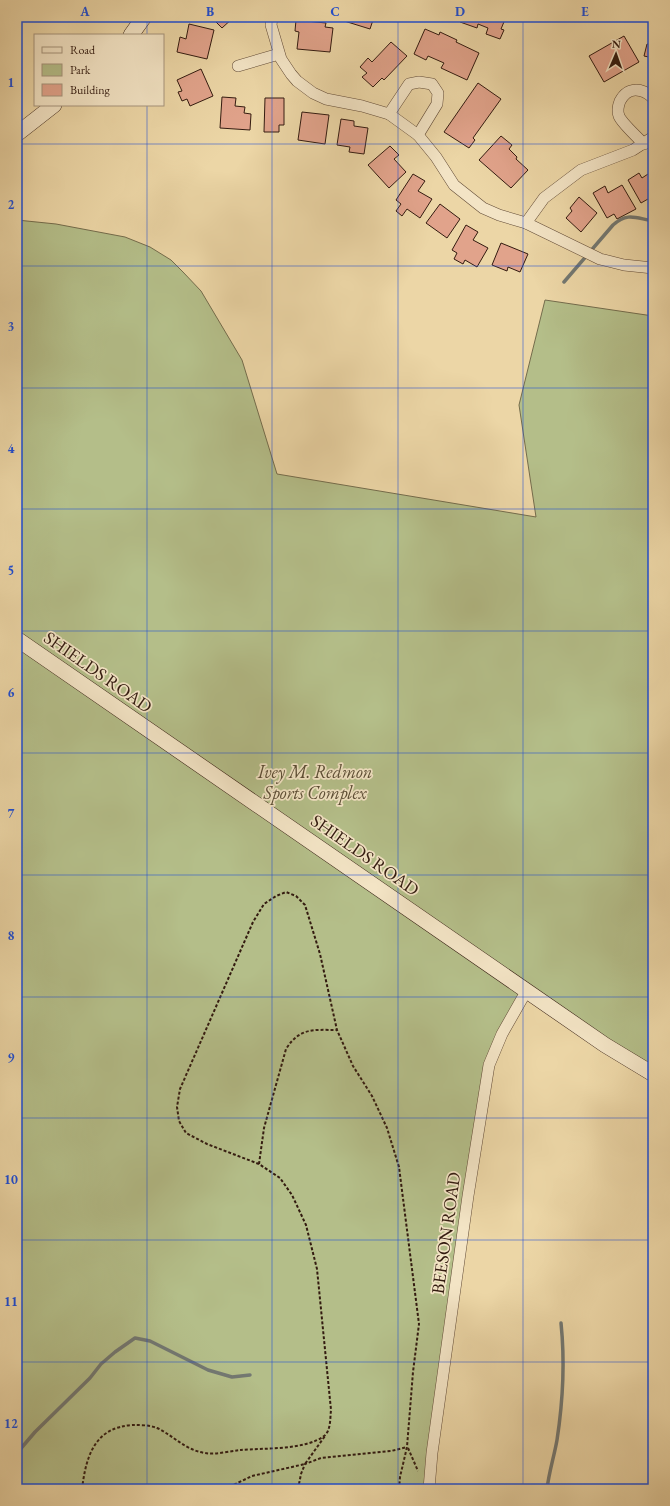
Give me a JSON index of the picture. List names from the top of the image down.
{
  "streets": {
    "street": ["SHIELDS ROAD", "BEESON ROAD"]
  },
  "crossings": [
    ["SHIELDS ROAD", "BEESON ROAD"]
  ],
  "parks": ["Ivey M. Redmon Sports Complex"],
  "legend": ["Road", "Park", "Building"],
  "north": "top",
  "grid": {
    "columns": [
      "A",
      "B",
      "C",
      "D",
      "E"
    ],
    "rows": [
      "1",
      "2",
      "3",
      "4",
      "5",
      "6",
      "7",
      "8",
      "9",
      "10",
      "11",
      "12"
    ]
  }
}
